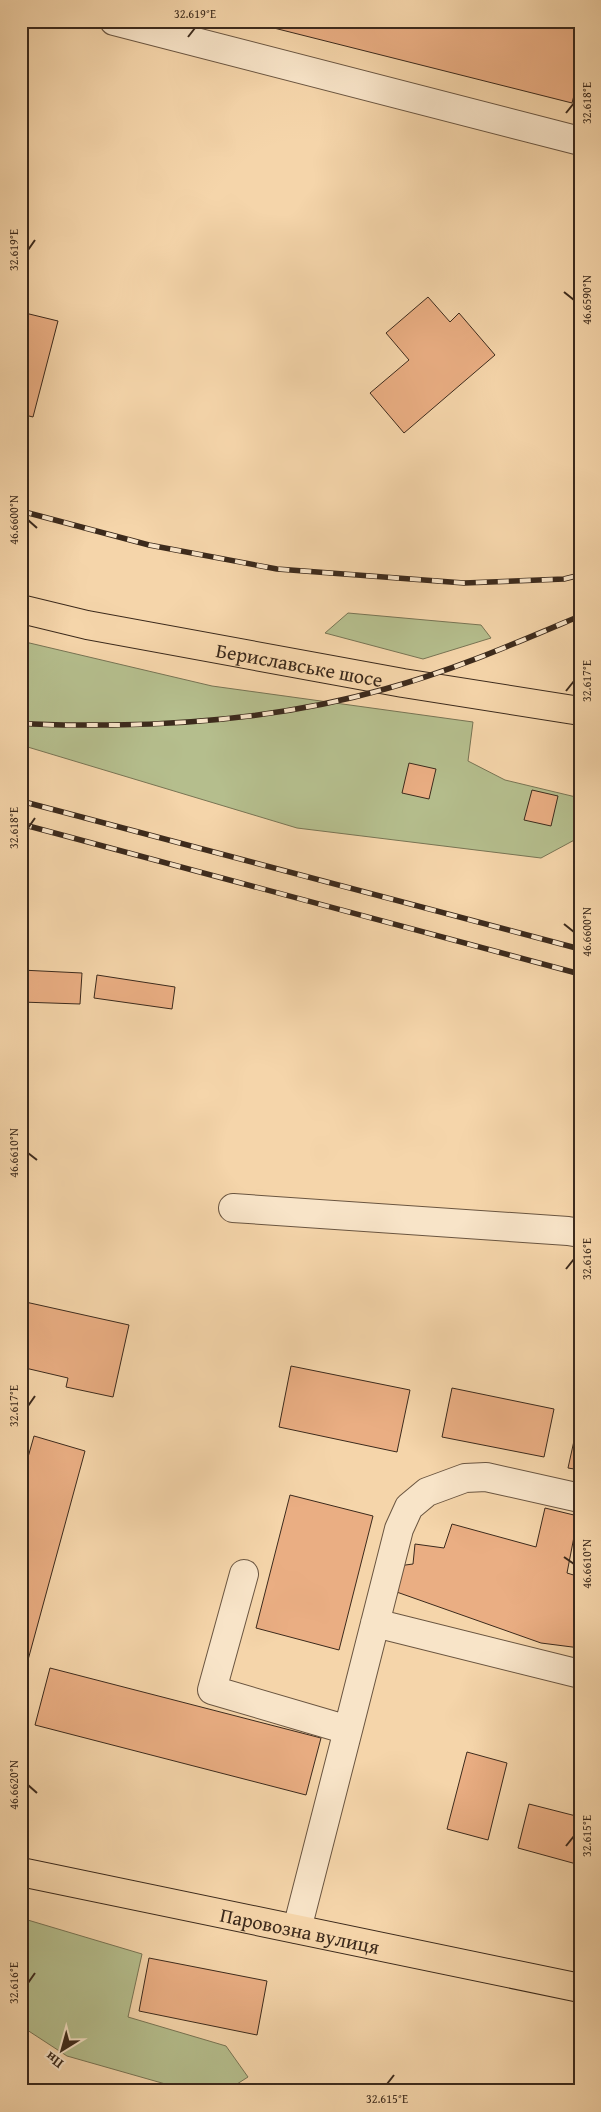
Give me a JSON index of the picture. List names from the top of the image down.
{
  "streets": {
    "main road": ["Бериславське шосе", "Паровозна вулиця"]
  },
  "north": "bottom left",
  "coordinates": [
    "32.619°E",
    "32.618°E",
    "46.6590°N",
    "46.6600°N",
    "32.617°E",
    "46.6610°N",
    "32.616°E",
    "46.6620°N",
    "32.615°E"
  ]
}
